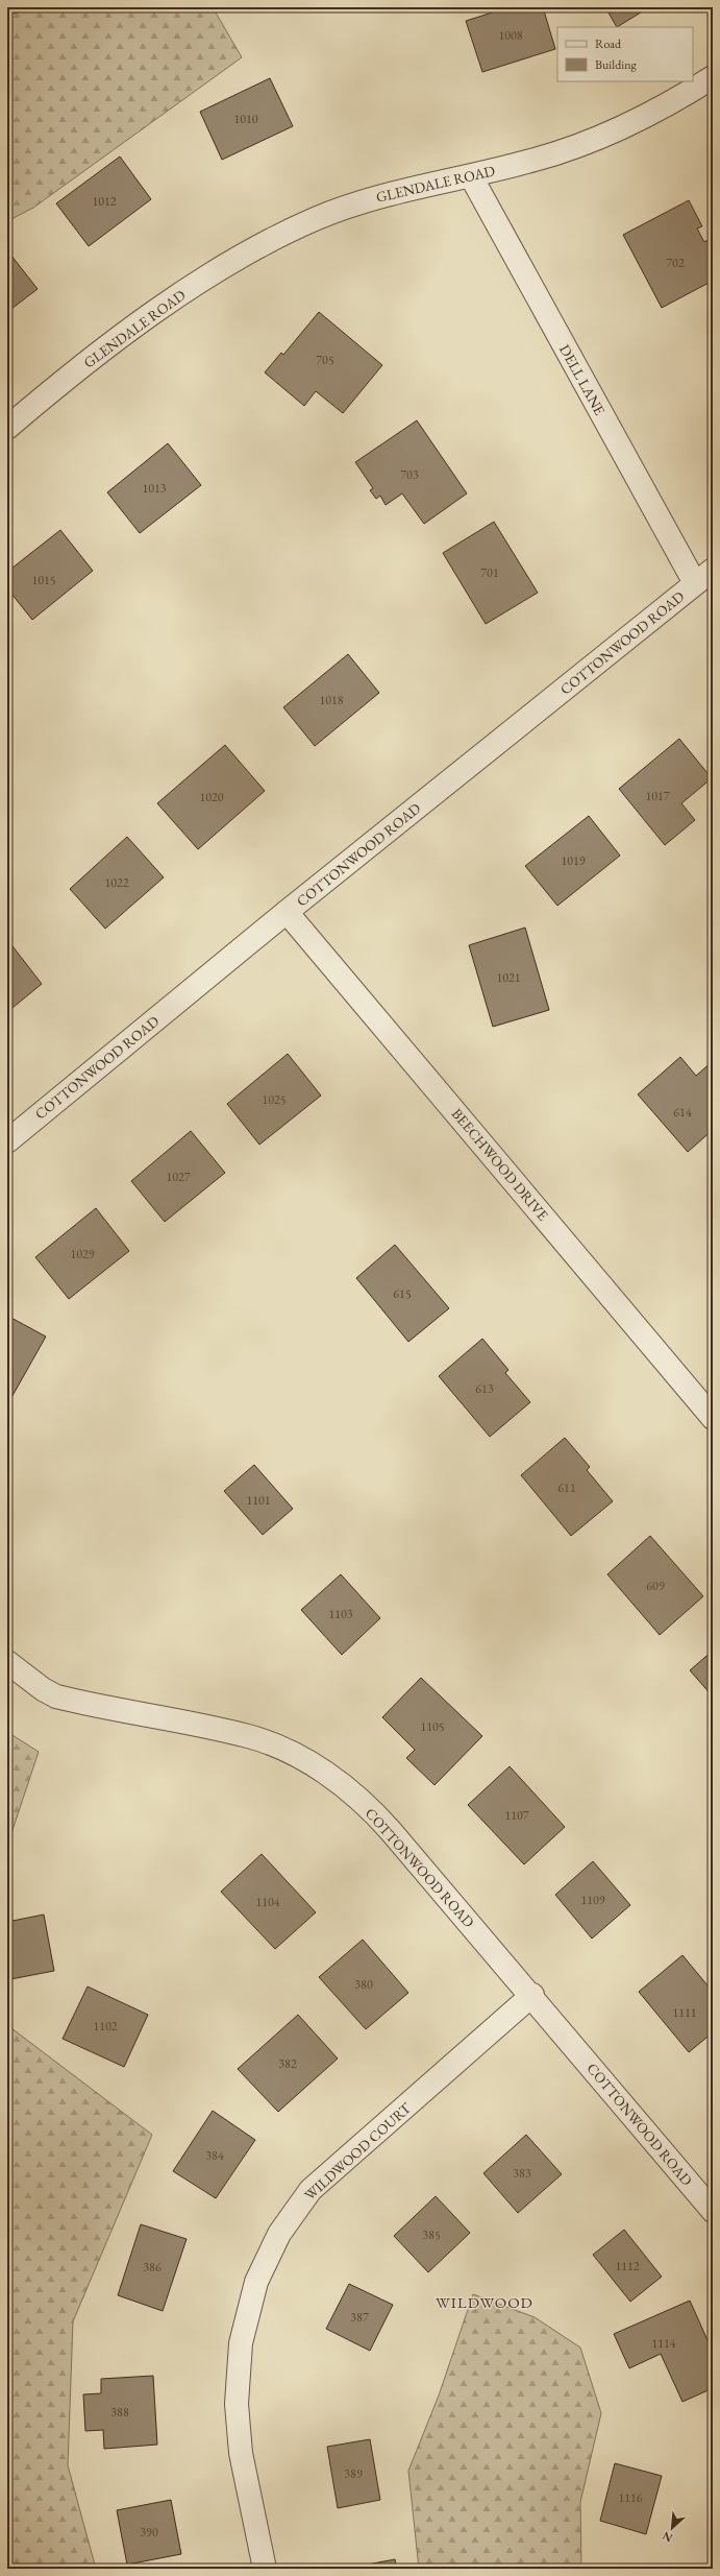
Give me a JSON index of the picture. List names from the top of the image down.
{
  "streets": {
    "street": [
      "GLENDALE ROAD",
      "DELL LANE",
      "COTTONWOOD ROAD",
      "BEECHWOOD DRIVE",
      "WILDWOOD COURT"
    ]
  },
  "crossings": [
    ["GLENDALE ROAD", "DELL LANE"],
    ["DELL LANE", "COTTONWOOD ROAD"],
    ["COTTONWOOD ROAD", "BEECHWOOD DRIVE"],
    ["COTTONWOOD ROAD", "WILDWOOD COURT"]
  ],
  "districts": ["WILDWOOD"],
  "house_numbers": [
    "1008",
    "1010",
    "1012",
    "702",
    "705",
    "703",
    "1013",
    "701",
    "1015",
    "1018",
    "1017",
    "1020",
    "1019",
    "1022",
    "1021",
    "1025",
    "614",
    "1027",
    "1029",
    "615",
    "613",
    "611",
    "1101",
    "609",
    "1103",
    "1105",
    "1107",
    "1109",
    "1104",
    "380",
    "1111",
    "1102",
    "382",
    "384",
    "383",
    "385",
    "1112",
    "386",
    "387",
    "1114",
    "388",
    "389",
    "1116",
    "390"
  ],
  "legend": ["Road", "Building"],
  "north": "bottom left"
}
